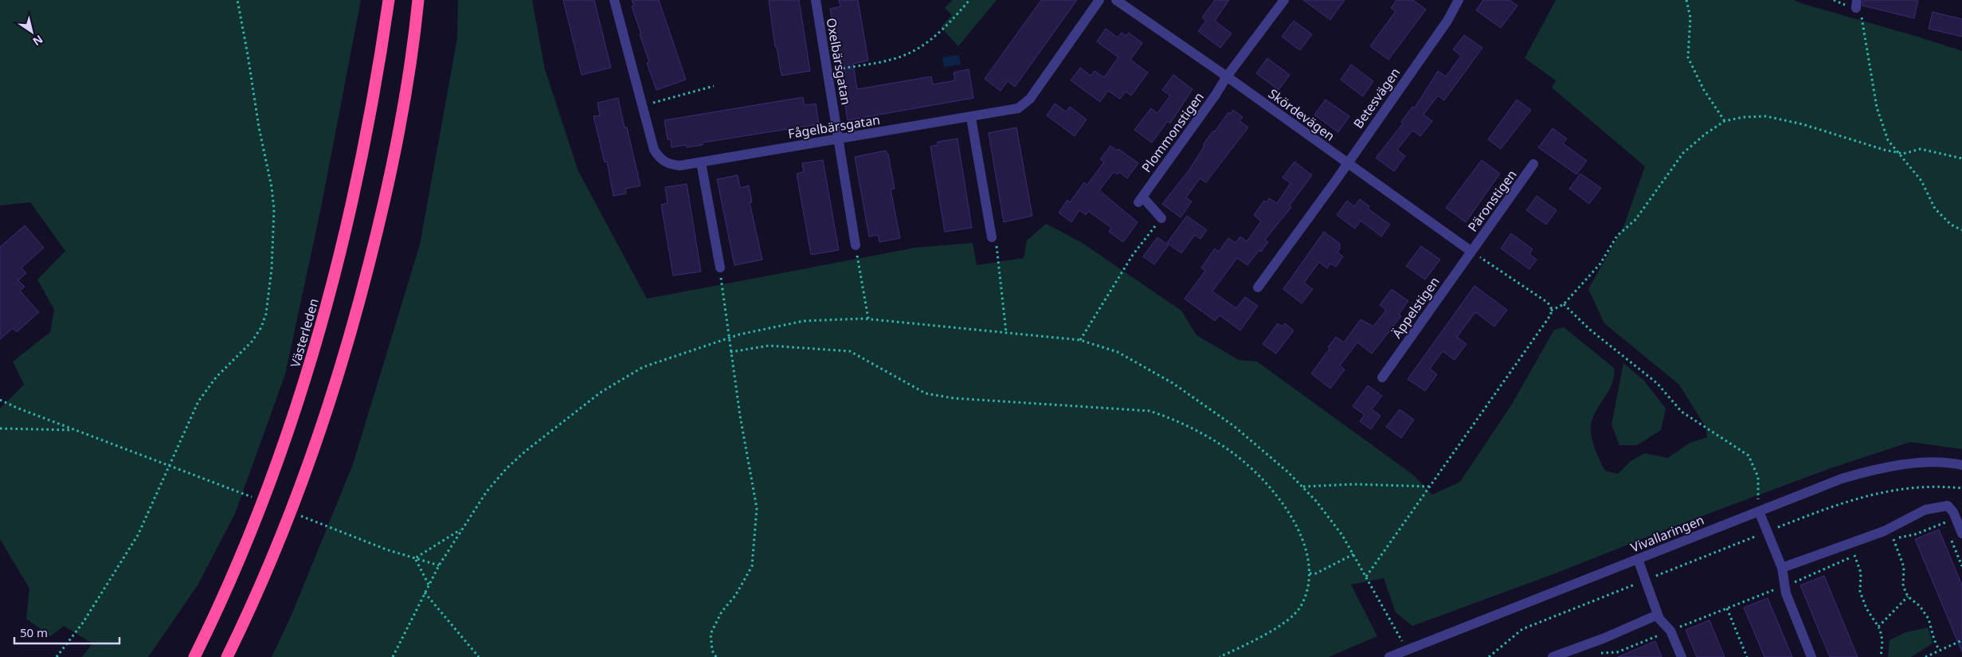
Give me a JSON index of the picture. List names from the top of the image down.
{
  "streets": {
    "highway": ["Västerleden"],
    "street": [
      "Oxelbärsgatan",
      "Betesvägen",
      "Skördevägen",
      "Fågelbärsgatan",
      "Plommonstigen",
      "Päronstigen",
      "Äppelstigen",
      "Vivallaringen"
    ]
  },
  "crossings": [
    ["Oxelbärsgatan", "Fågelbärsgatan"],
    ["Betesvägen", "Skördevägen"],
    ["Skördevägen", "Plommonstigen"],
    ["Skördevägen", "Päronstigen"],
    ["Skördevägen", "Äppelstigen"],
    ["Päronstigen", "Äppelstigen"]
  ],
  "scale_bar": "50 m",
  "north": "bottom right"
}
